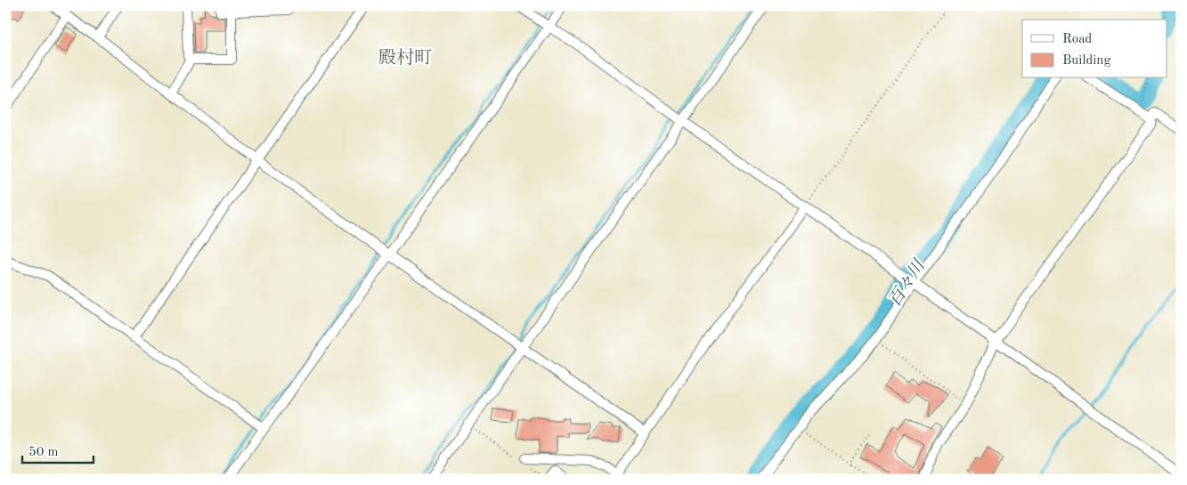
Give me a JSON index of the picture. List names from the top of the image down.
{
  "districts": ["殿村町"],
  "water": ["百々川"],
  "legend": ["Road", "Building"],
  "scale_bar": "50 m"
}
